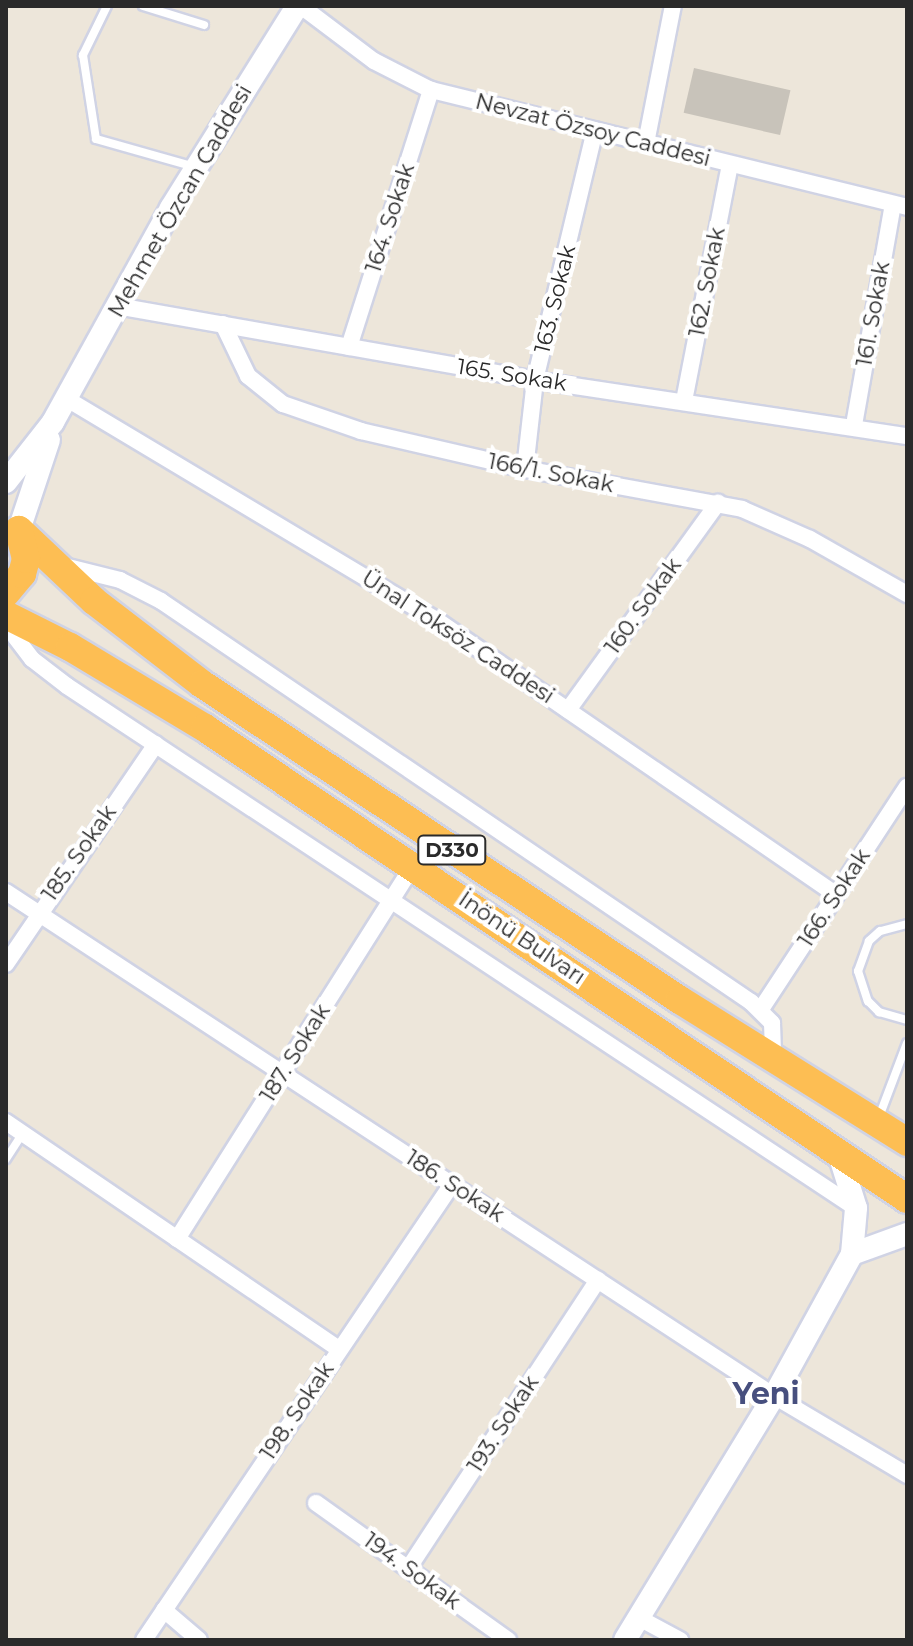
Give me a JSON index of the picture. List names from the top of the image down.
{
  "streets": {
    "highway": ["D330", "İnönü Bulvarı"],
    "street": [
      "Nevzat Özsoy Caddesi",
      "Mehmet Özcan Caddesi",
      "164. Sokak",
      "162. Sokak",
      "163. Sokak",
      "161. Sokak",
      "165. Sokak",
      "166/1. Sokak",
      "160. Sokak",
      "Ünal Toksöz Caddesi",
      "185. Sokak",
      "166. Sokak",
      "187. Sokak",
      "186. Sokak",
      "198. Sokak",
      "193. Sokak",
      "194. Sokak"
    ]
  },
  "crossings": [
    ["Nevzat Özsoy Caddesi", "Mehmet Özcan Caddesi"],
    ["Nevzat Özsoy Caddesi", "164. Sokak"],
    ["Nevzat Özsoy Caddesi", "162. Sokak"],
    ["Nevzat Özsoy Caddesi", "163. Sokak"],
    ["Nevzat Özsoy Caddesi", "161. Sokak"],
    ["Mehmet Özcan Caddesi", "165. Sokak"],
    ["Mehmet Özcan Caddesi", "Ünal Toksöz Caddesi"],
    ["Mehmet Özcan Caddesi", "İnönü Bulvarı"],
    ["164. Sokak", "165. Sokak"],
    ["162. Sokak", "165. Sokak"],
    ["163. Sokak", "165. Sokak"],
    ["163. Sokak", "166/1. Sokak"],
    ["161. Sokak", "165. Sokak"],
    ["165. Sokak", "166/1. Sokak"],
    ["166/1. Sokak", "160. Sokak"],
    ["160. Sokak", "Ünal Toksöz Caddesi"],
    ["Ünal Toksöz Caddesi", "166. Sokak"],
    ["185. Sokak", "İnönü Bulvarı"],
    ["185. Sokak", "186. Sokak"],
    ["İnönü Bulvarı", "187. Sokak"],
    ["187. Sokak", "186. Sokak"],
    ["186. Sokak", "198. Sokak"],
    ["186. Sokak", "193. Sokak"],
    ["193. Sokak", "194. Sokak"]
  ],
  "districts": ["Yeni"]
}
